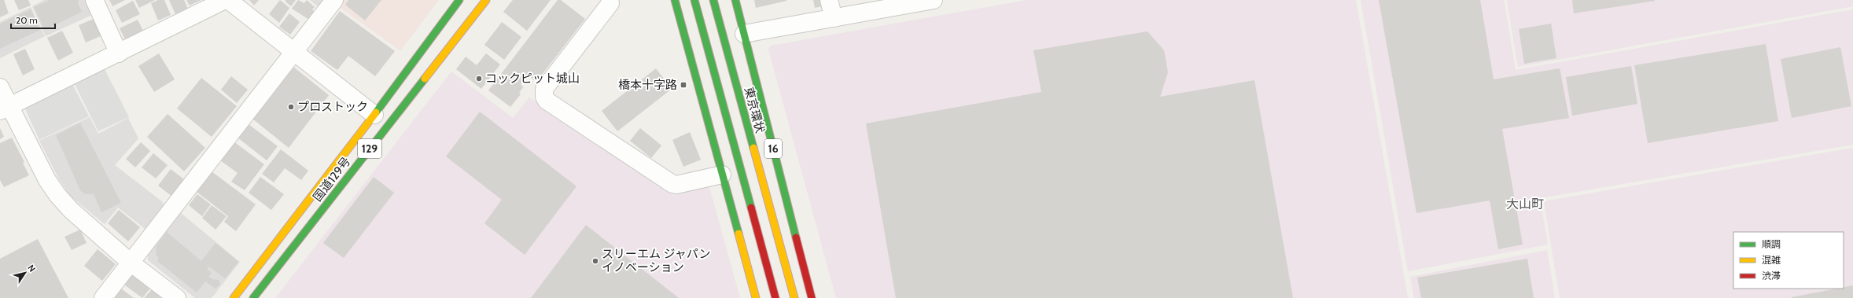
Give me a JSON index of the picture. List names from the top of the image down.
{
  "streets": {
    "highway": [
      "東京環状",
      "129",
      "16",
      "国道129号"
    ]
  },
  "districts": ["大山町"],
  "places": {
    "other": ["コックピット城山", "プロストック", "スリーエム ジャパン イノベーション"],
    "transit": ["橋本十字路"]
  },
  "legend": ["順調", "混雑", "渋滞"],
  "scale_bar": "20 m",
  "north": "top right"
}
